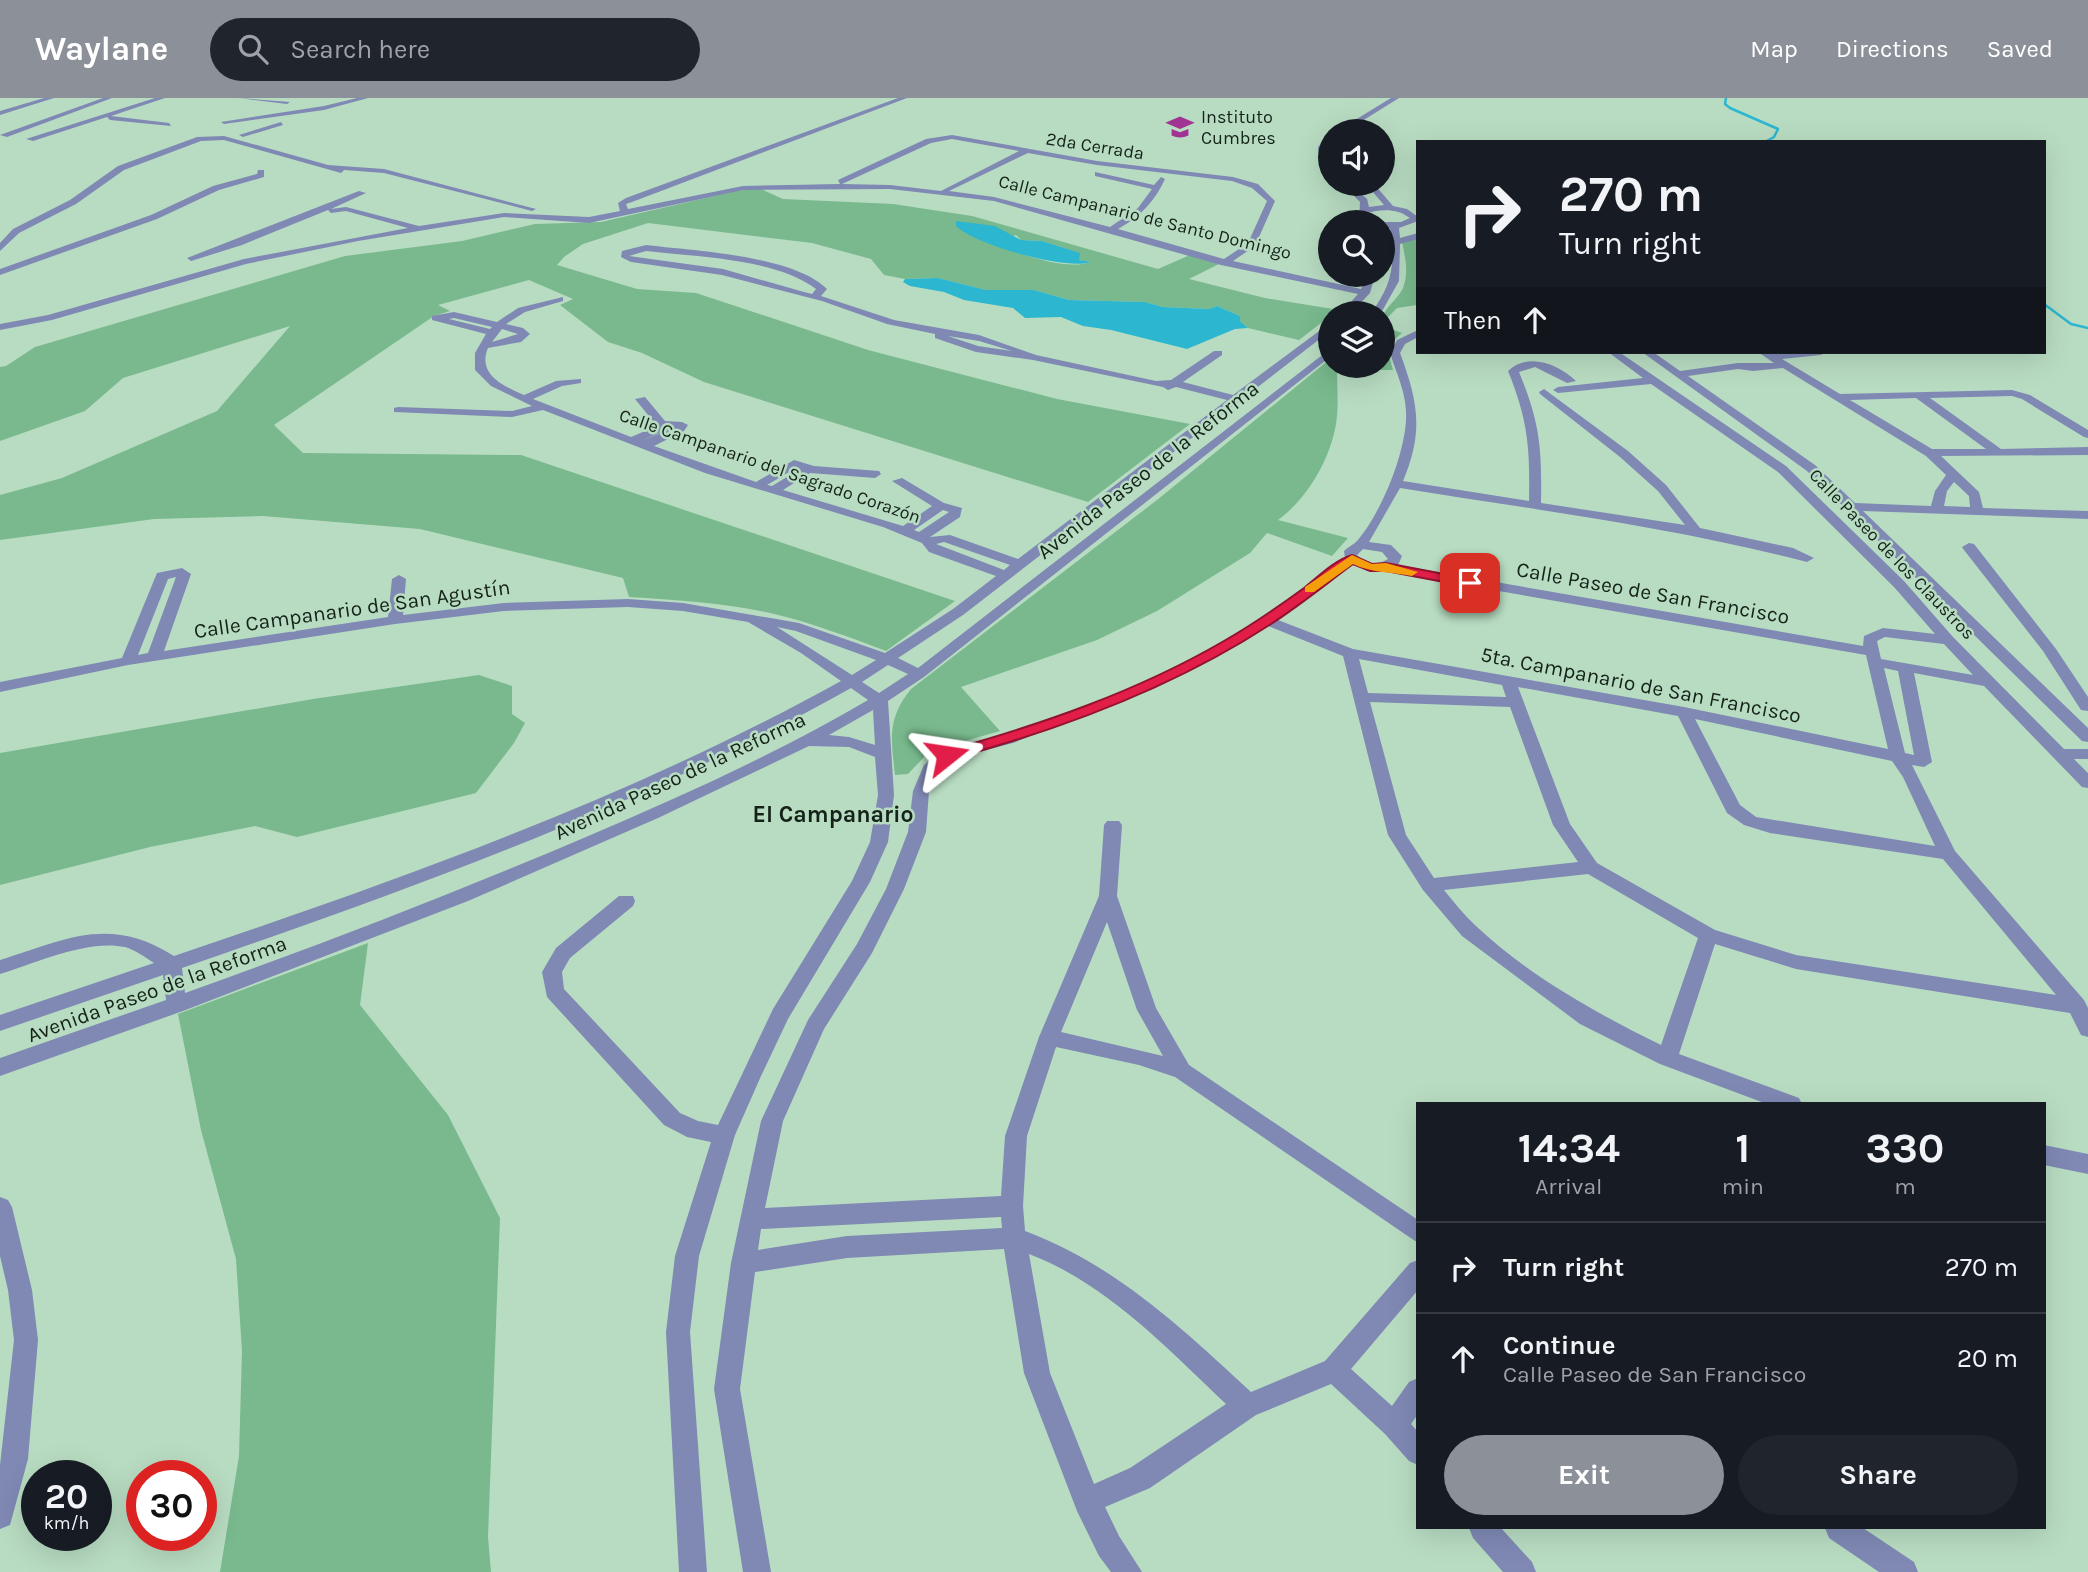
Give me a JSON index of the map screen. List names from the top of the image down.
{
  "streets": {
    "street": [
      "2da Cerrada",
      "Calle Campanario de Santo Domingo",
      "Calle Campanario del Sagrado Corazón",
      "Avenida Paseo de la Reforma",
      "Calle Paseo de los Claustros",
      "Calle Paseo de San Francisco",
      "Calle Campanario de San Agustín",
      "5ta. Campanario de San Francisco"
    ]
  },
  "crossings": [
    ["2da Cerrada", "Calle Campanario de Santo Domingo"],
    ["Calle Campanario del Sagrado Corazón", "Avenida Paseo de la Reforma"],
    ["Avenida Paseo de la Reforma", "Calle Campanario de San Agustín"],
    ["Calle Paseo de los Claustros", "Calle Paseo de San Francisco"]
  ],
  "districts": ["El Campanario"],
  "places": {
    "school or university": ["Instituto Cumbres"]
  },
  "page": {
    "header": "Waylane",
    "search": "Search here",
    "nav": ["Map", "Directions", "Saved"],
    "turn": ["270 m", "Turn right"],
    "then": "Then",
    "eta": [
      "14:34",
      "Arrival",
      "1",
      "min",
      "330",
      "m"
    ],
    "list": [
      {
        "name": "Turn right",
        "value": "270 m"
      },
      {
        "name": "Continue",
        "note": "Calle Paseo de San Francisco",
        "value": "20 m"
      }
    ],
    "buttons": ["Exit", "Share"],
    "speed": "20 km/h",
    "limit": "30"
  }
}
